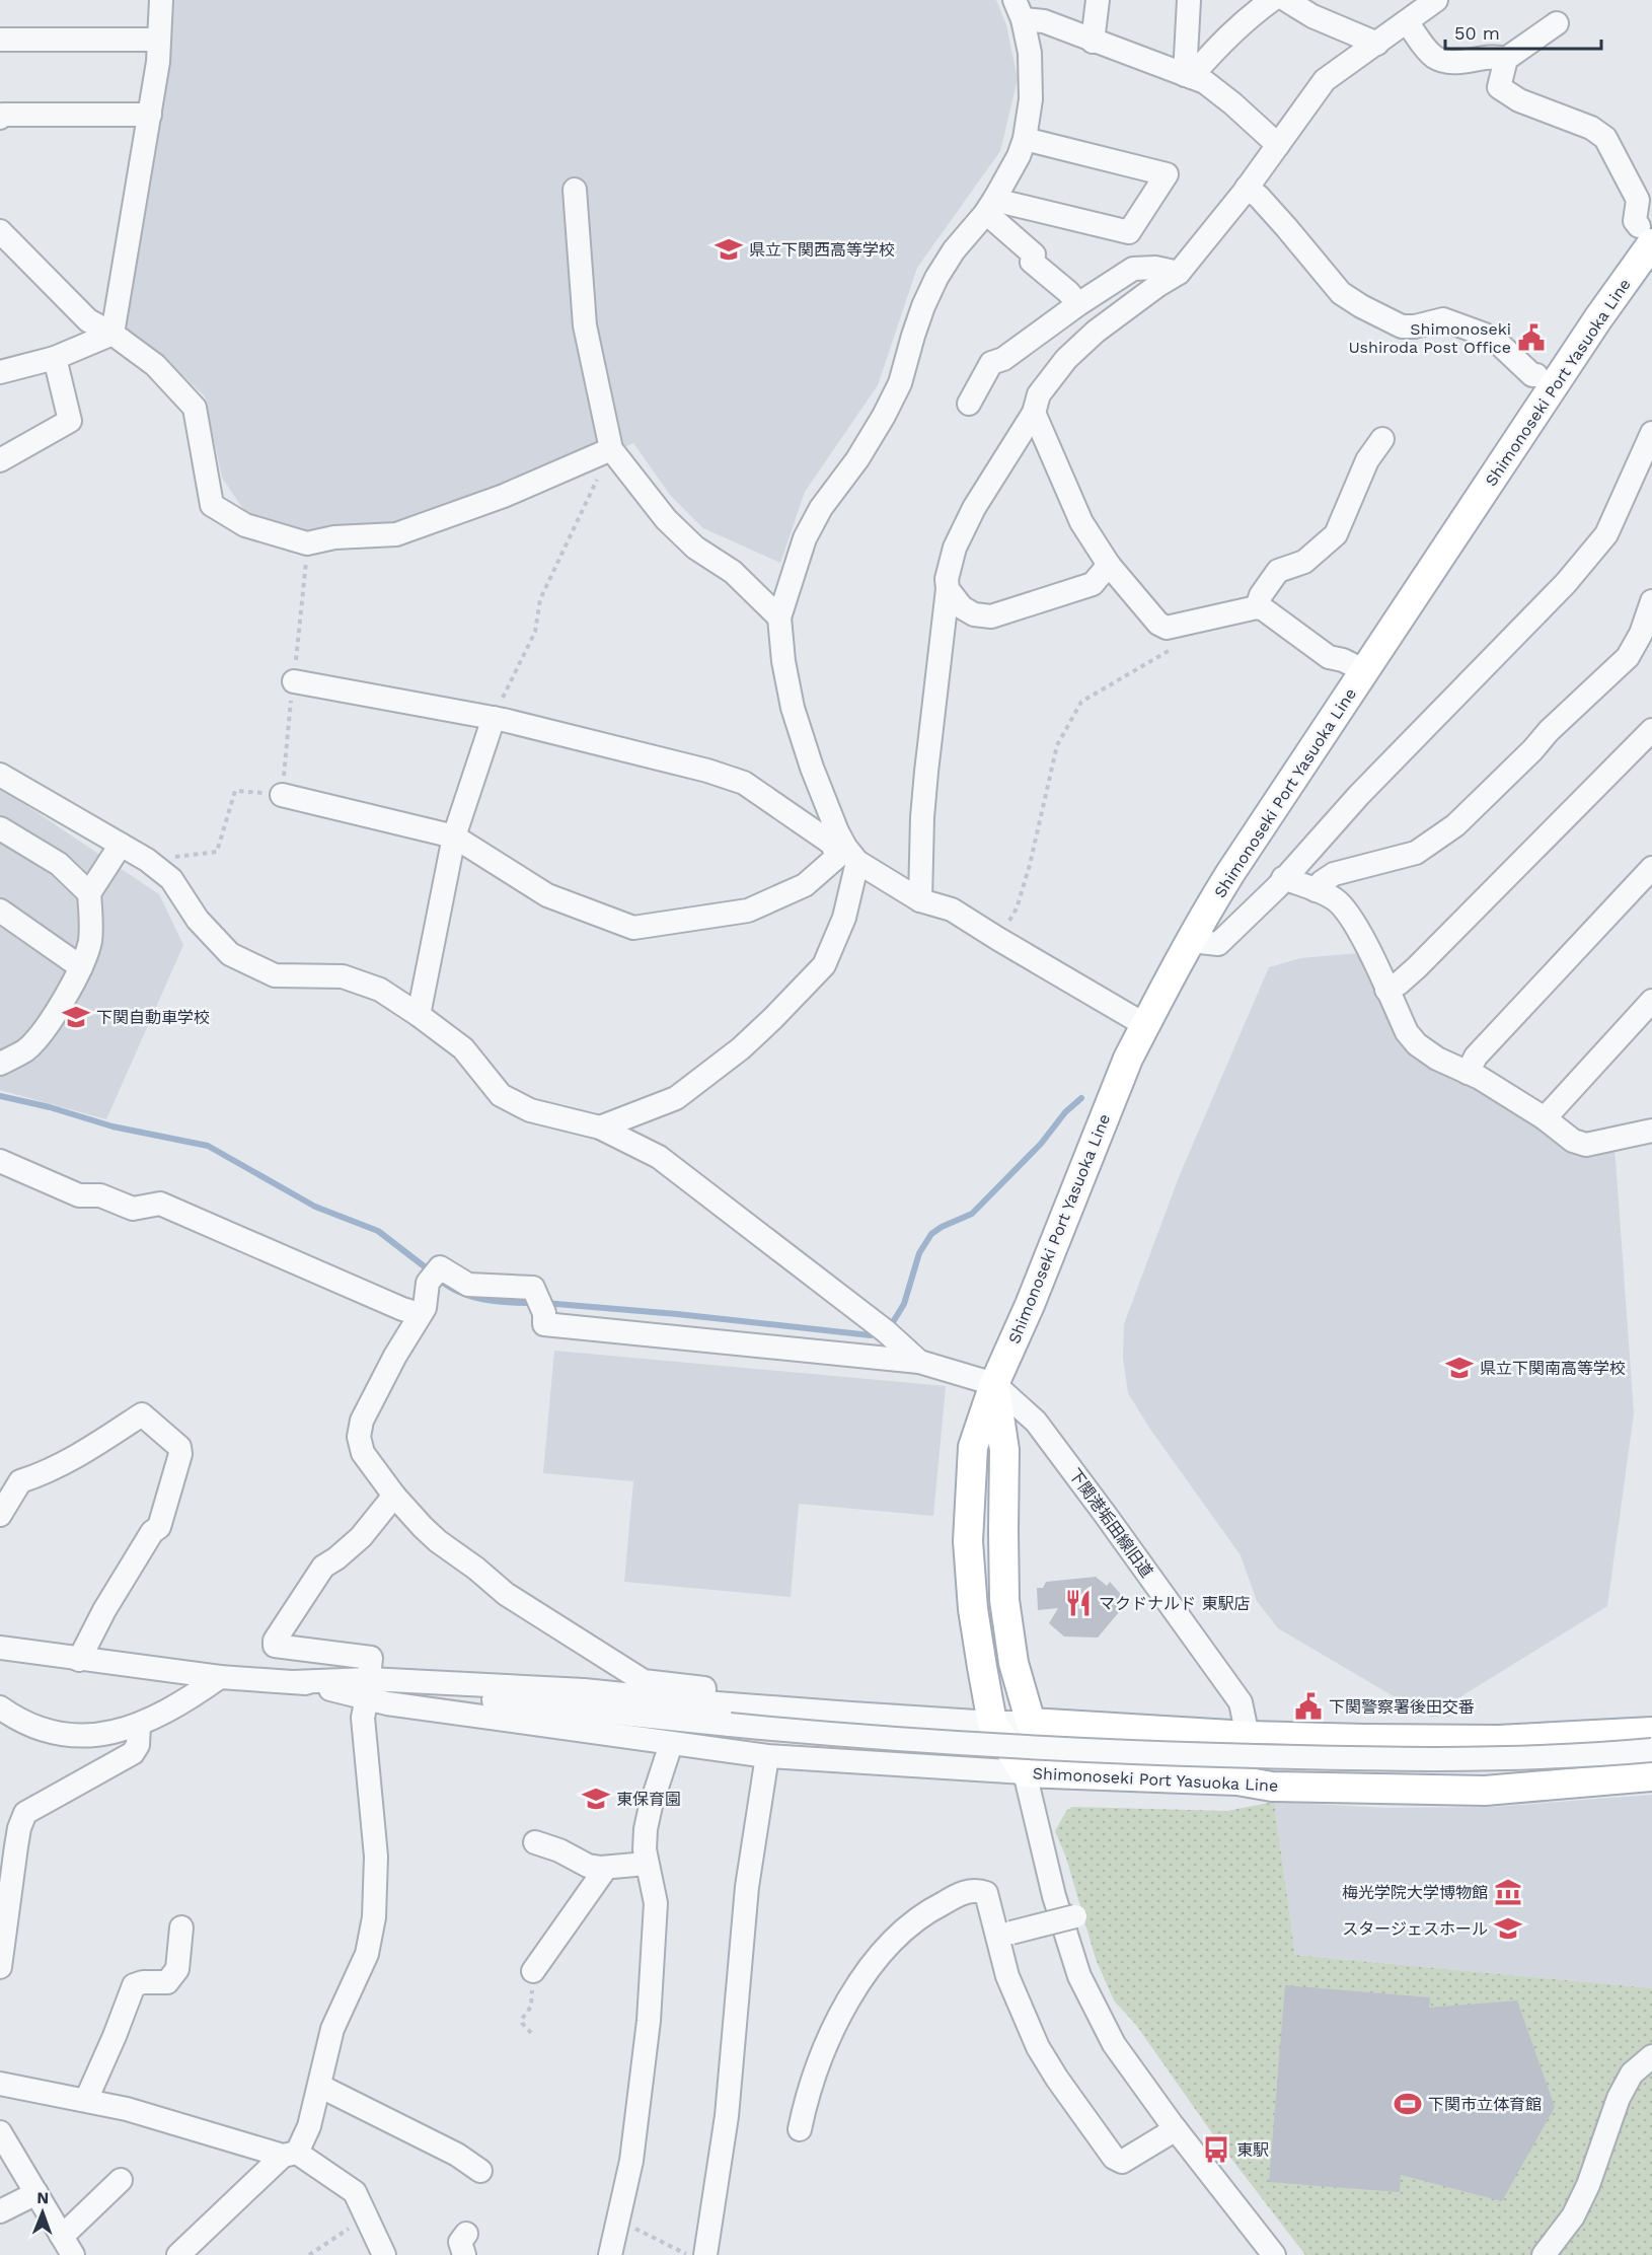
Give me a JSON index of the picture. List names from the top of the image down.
{
  "streets": {
    "main road": ["Shimonoseki Port Yasuoka Line"],
    "street": ["下関港垢田線旧道"]
  },
  "crossings": [
    ["Shimonoseki Port Yasuoka Line", "下関港垢田線旧道"]
  ],
  "places": {
    "school or university": [
      "県立下関西高等学校",
      "下関自動車学校",
      "県立下関南高等学校",
      "東保育園",
      "スタージェスホール"
    ],
    "public building": ["Shimonoseki Ushiroda Post Office", "下関警察署後田交番"],
    "restaurant": ["マクドナルド 東駅店"],
    "museum": ["梅光学院大学博物館"],
    "sports": ["下関市立体育館"],
    "bus stop": ["東駅"]
  },
  "scale_bar": "50 m",
  "north": "top"
}
